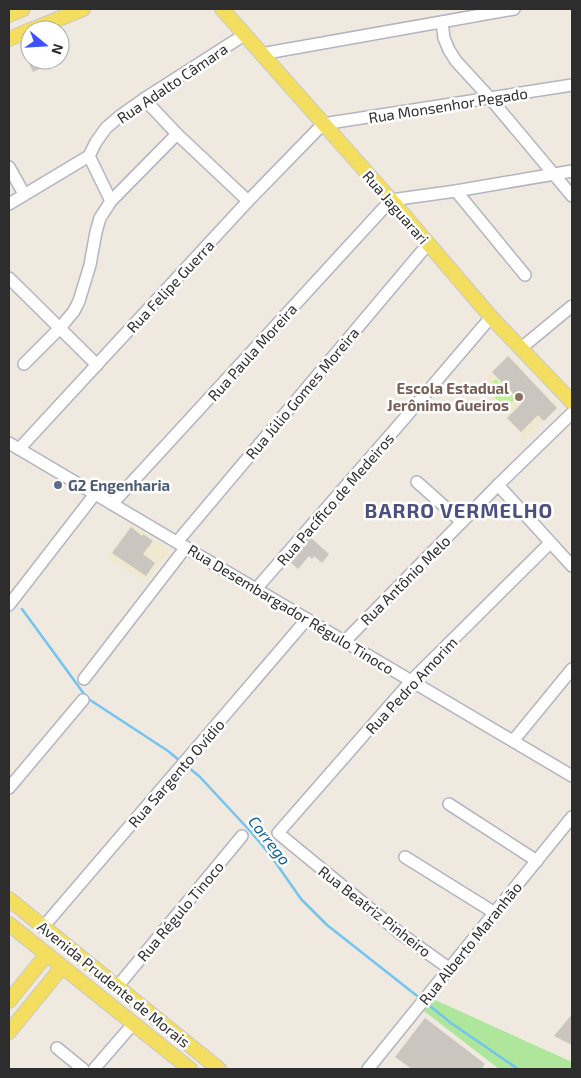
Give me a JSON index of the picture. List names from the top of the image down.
{
  "streets": {
    "main road": ["Rua Jaguarari", "Avenida Prudente de Morais"],
    "street": [
      "Rua Adalto Câmara",
      "Rua Monsenhor Pegado",
      "Rua Felipe Guerra",
      "Rua Paula Moreira",
      "Rua Júlio Gomes Moreira",
      "Rua Pacífico de Medeiros",
      "Rua Antônio Melo",
      "Rua Desembargador Régulo Tinoco",
      "Rua Pedro Amorim",
      "Rua Sargento Ovídio",
      "Rua Régulo Tinoco",
      "Rua Beatriz Pinheiro",
      "Rua Alberto Maranhão"
    ]
  },
  "crossings": [
    ["Rua Adalto Câmara", "Rua Jaguarari"],
    ["Rua Monsenhor Pegado", "Rua Jaguarari"],
    ["Rua Monsenhor Pegado", "Rua Felipe Guerra"],
    ["Rua Jaguarari", "Rua Felipe Guerra"],
    ["Rua Jaguarari", "Rua Paula Moreira"],
    ["Rua Jaguarari", "Rua Júlio Gomes Moreira"],
    ["Rua Jaguarari", "Rua Pacífico de Medeiros"],
    ["Rua Felipe Guerra", "Rua Desembargador Régulo Tinoco"],
    ["Rua Paula Moreira", "Rua Desembargador Régulo Tinoco"],
    ["Rua Júlio Gomes Moreira", "Rua Desembargador Régulo Tinoco"],
    ["Rua Pacífico de Medeiros", "Rua Desembargador Régulo Tinoco"],
    ["Rua Antônio Melo", "Rua Desembargador Régulo Tinoco"],
    ["Rua Desembargador Régulo Tinoco", "Rua Pedro Amorim"],
    ["Rua Desembargador Régulo Tinoco", "Rua Sargento Ovídio"],
    ["Rua Pedro Amorim", "Rua Beatriz Pinheiro"],
    ["Rua Sargento Ovídio", "Avenida Prudente de Morais"],
    ["Rua Régulo Tinoco", "Avenida Prudente de Morais"],
    ["Rua Beatriz Pinheiro", "Rua Alberto Maranhão"]
  ],
  "districts": ["BARRO VERMELHO"],
  "water": ["Corrego"],
  "places": ["Escola Estadual Jerônimo Gueiros", "G2 Engenharia"],
  "north": "right"
}
